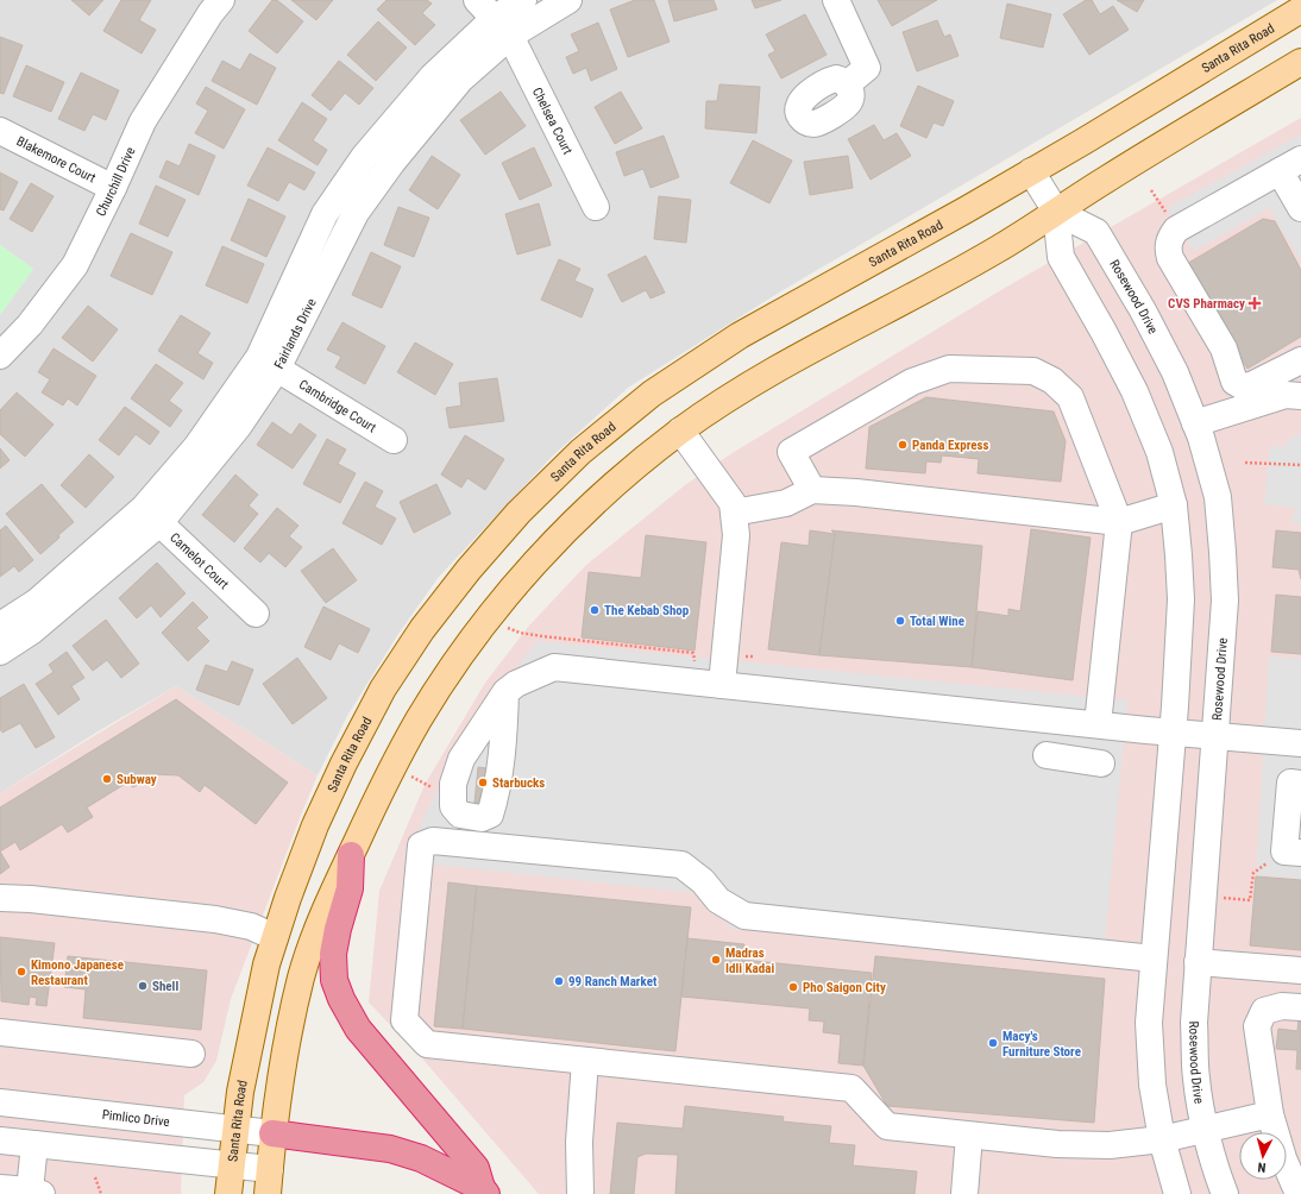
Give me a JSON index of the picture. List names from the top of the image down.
{
  "streets": {
    "main road": ["Santa Rita Road"],
    "street": [
      "Chelsea Court",
      "Blakemore Court",
      "Churchill Drive",
      "Rosewood Drive",
      "Fairlands Drive",
      "Cambridge Court",
      "Camelot Court",
      "Pimlico Drive"
    ]
  },
  "crossings": [
    ["Santa Rita Road", "Pimlico Drive"],
    ["Chelsea Court", "Fairlands Drive"],
    ["Blakemore Court", "Churchill Drive"],
    ["Fairlands Drive", "Cambridge Court"],
    ["Fairlands Drive", "Camelot Court"]
  ],
  "places": {
    "health": ["CVS Pharmacy"],
    "other": [
      "Panda Express",
      "The Kebab Shop",
      "Total Wine",
      "Subway",
      "Starbucks",
      "Madras Idli Kadai",
      "Kimono Japanese Restaurant",
      "99 Ranch Market",
      "Shell",
      "Pho Saigon City",
      "Macy's Furniture Store"
    ]
  },
  "north": "bottom"
}
